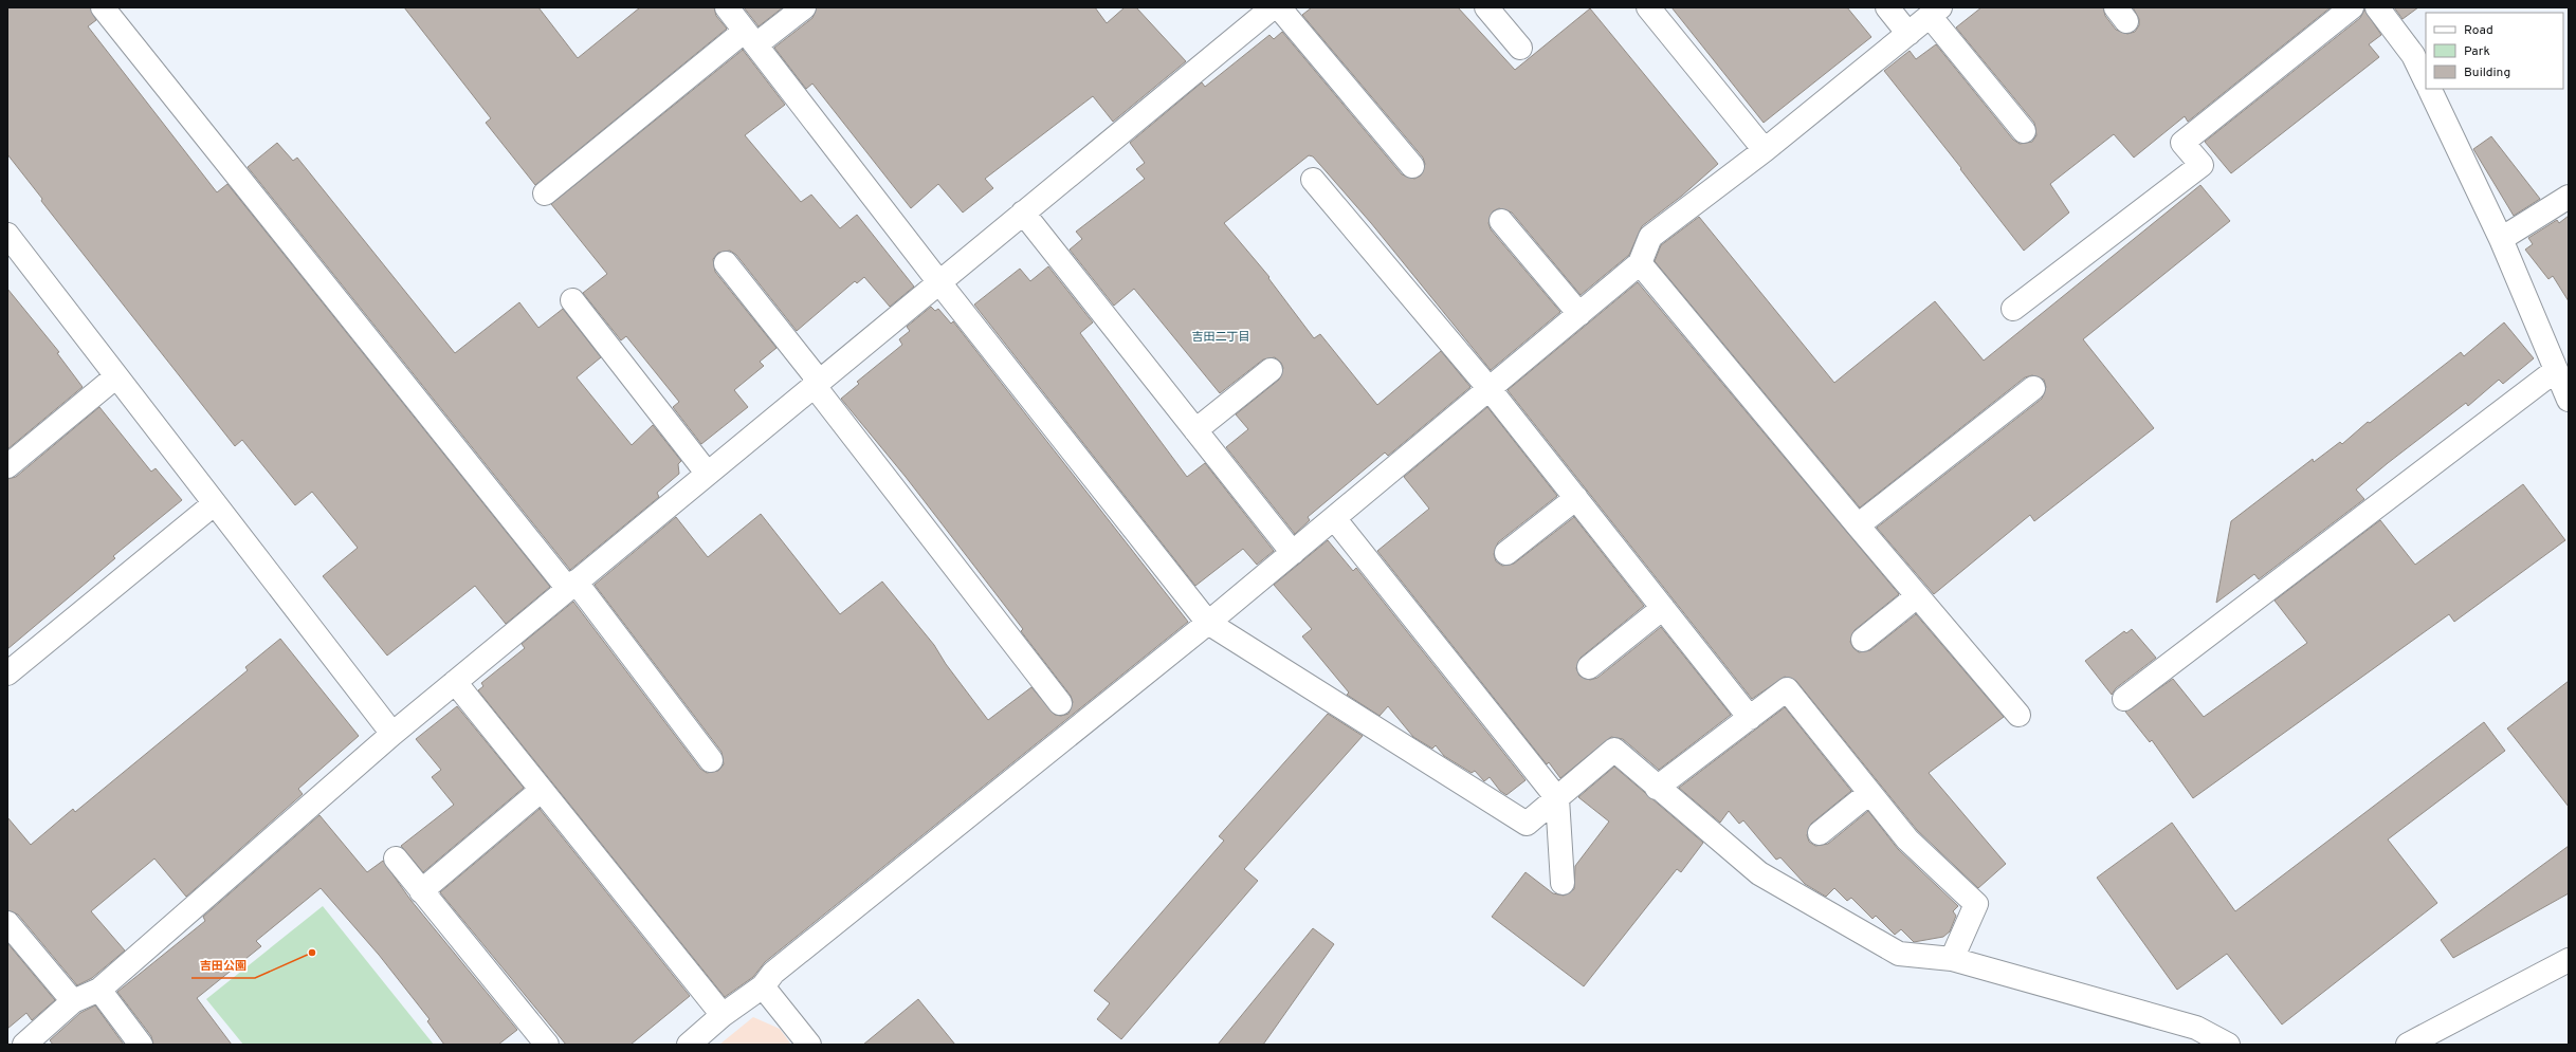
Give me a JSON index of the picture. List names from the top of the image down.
{
  "districts": ["吉田二丁目"],
  "places": ["吉田公園"],
  "legend": ["Road", "Park", "Building"]
}
